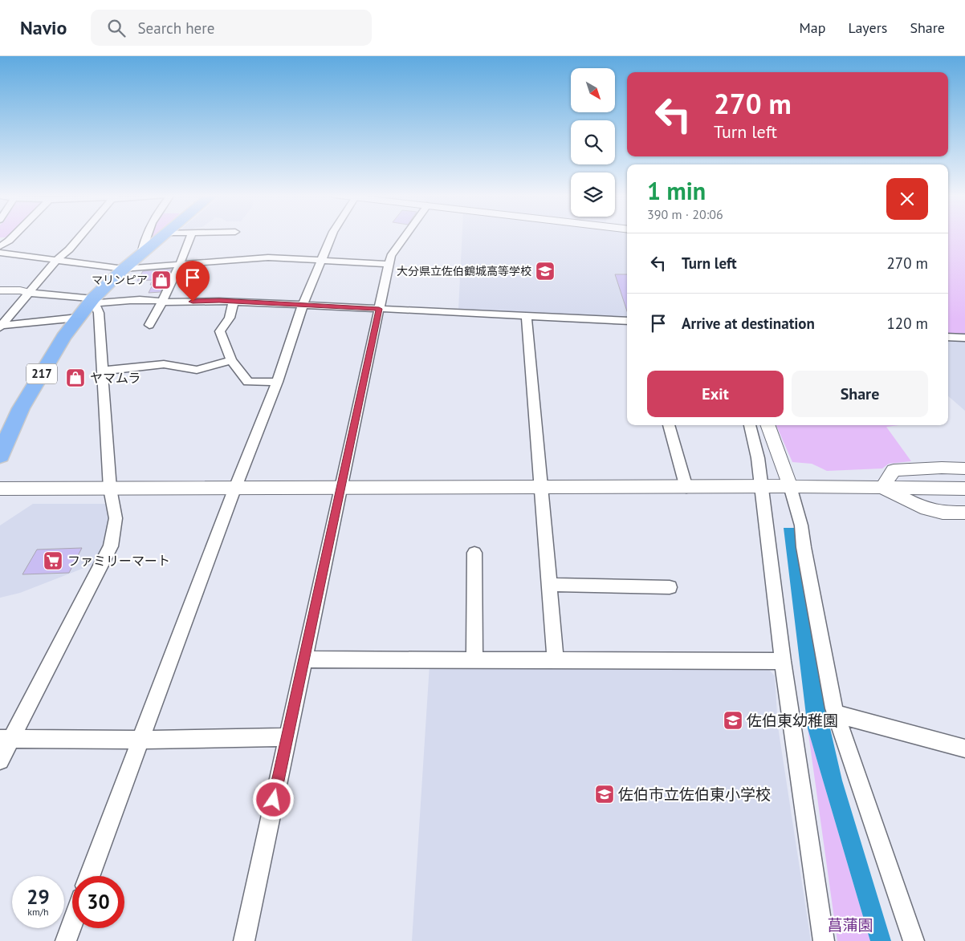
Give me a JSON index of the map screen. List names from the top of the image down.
{
  "streets": {
    "highway": ["217"]
  },
  "parks": ["菖蒲園"],
  "places": {
    "school or university": ["大分県立佐伯鶴城高等学校", "佐伯東幼稚園", "佐伯市立佐伯東小学校"],
    "shop": ["マリンピア", "ヤマムラ"],
    "supermarket": ["ファミリーマート"]
  },
  "north": "bottom right",
  "page": {
    "header": "Navio",
    "search": "Search here",
    "nav": ["Map", "Layers", "Share"],
    "turn": ["270 m", "Turn left"],
    "heading": ["1 min", "390 m · 20:06"],
    "list": [
      {
        "name": "Turn left",
        "value": "270 m"
      },
      {
        "name": "Arrive at destination",
        "value": "120 m"
      }
    ],
    "buttons": ["Exit", "Share"],
    "speed": "29 km/h",
    "limit": "30"
  }
}
